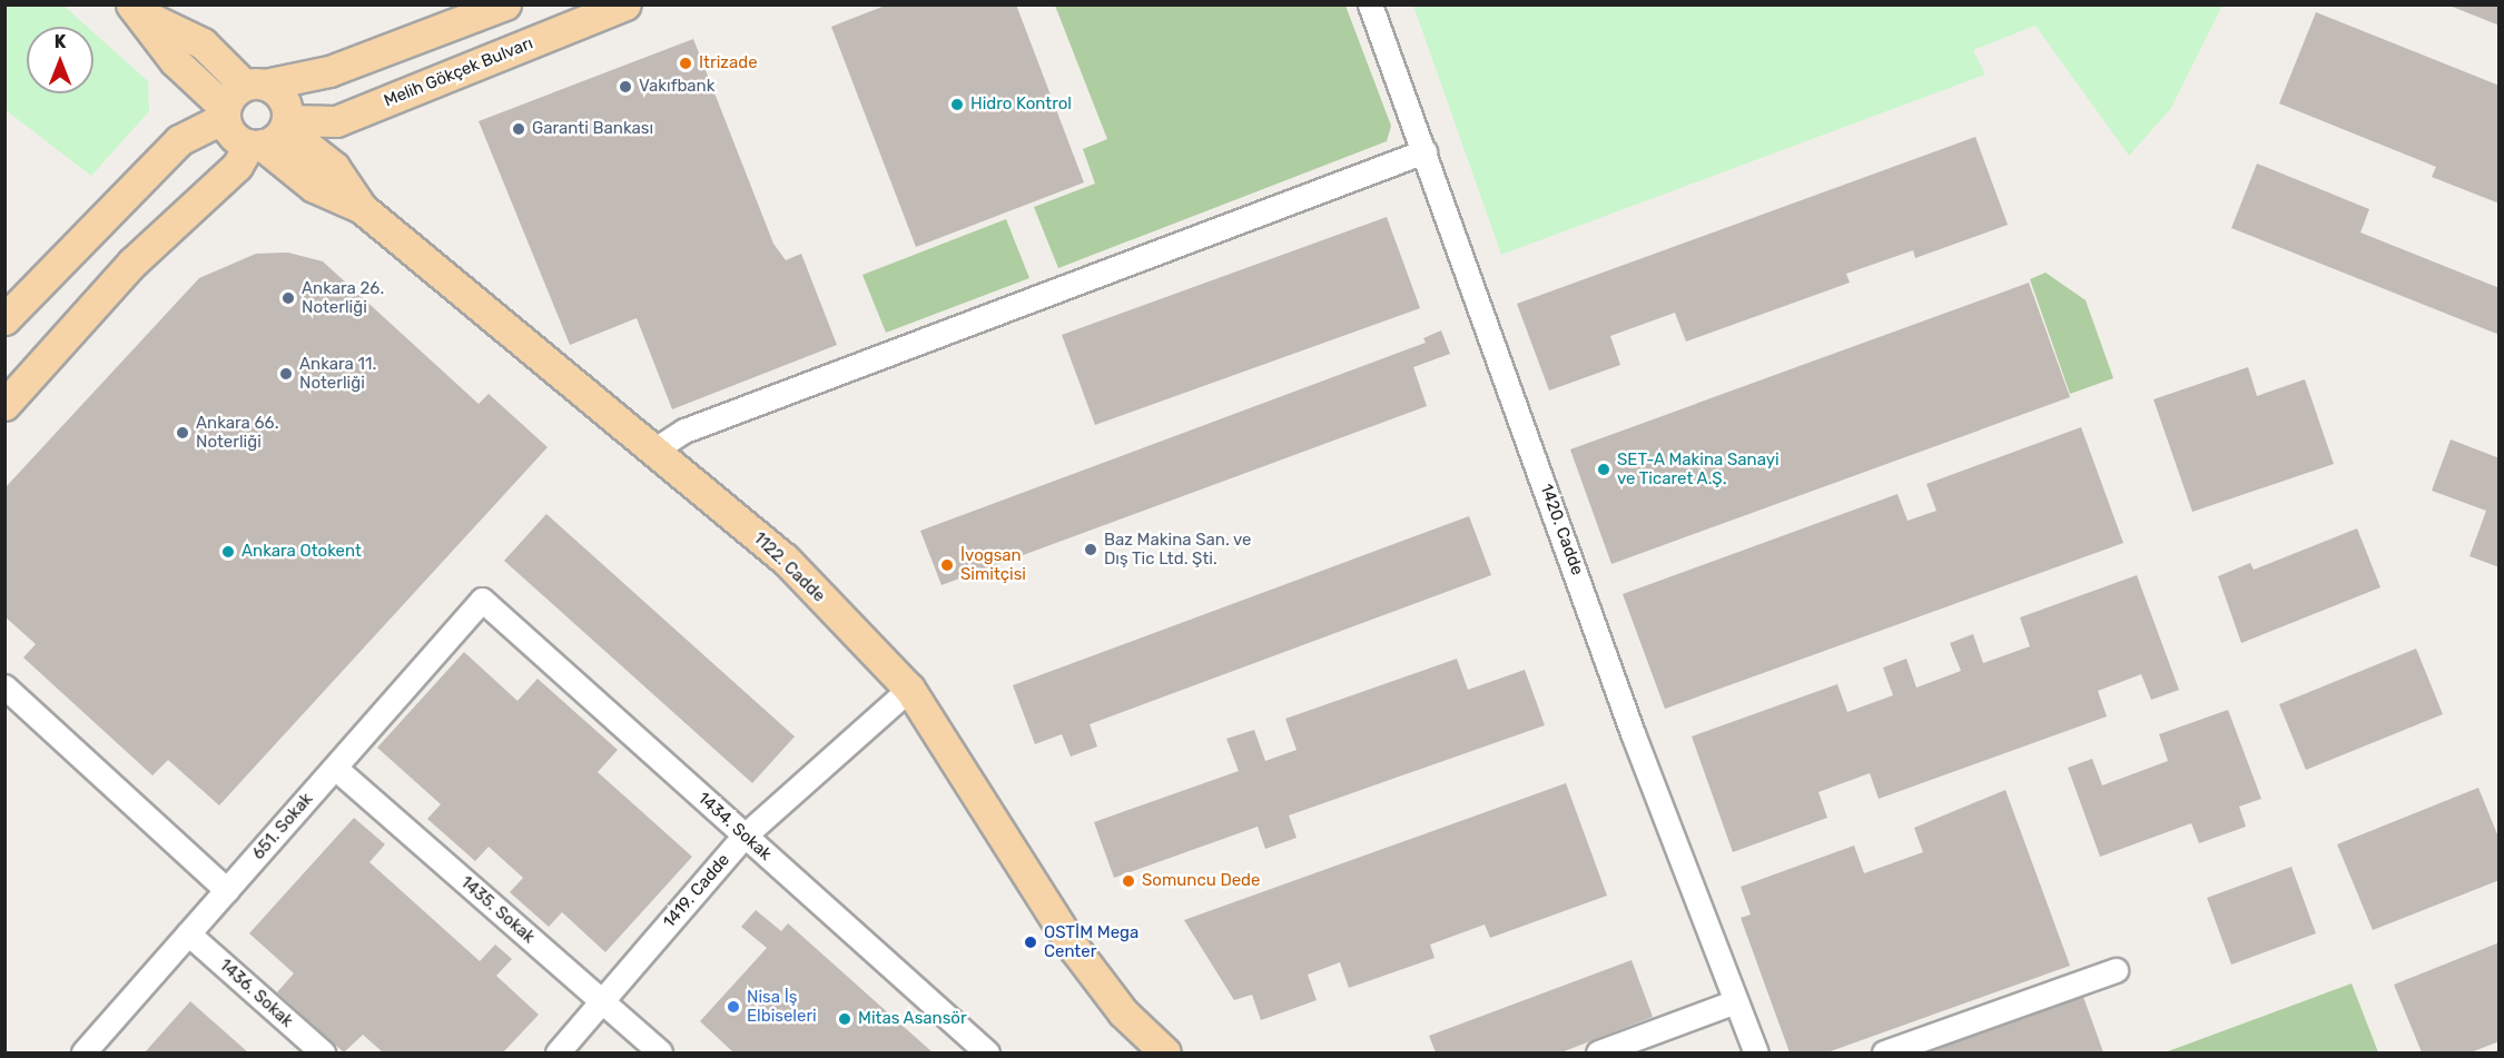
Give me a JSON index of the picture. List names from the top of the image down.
{
  "streets": {
    "main road": ["Melih Gökçek Bulvarı", "1122. Cadde"],
    "street": [
      "1420. Cadde",
      "651. Sokak",
      "1434. Sokak",
      "1419. Cadde",
      "1435. Sokak",
      "1436. Sokak"
    ]
  },
  "crossings": [
    ["Melih Gökçek Bulvarı", "1122. Cadde"],
    ["1122. Cadde", "1419. Cadde"],
    ["651. Sokak", "1434. Sokak"],
    ["651. Sokak", "1435. Sokak"],
    ["651. Sokak", "1436. Sokak"],
    ["1434. Sokak", "1419. Cadde"],
    ["1419. Cadde", "1435. Sokak"]
  ],
  "places": [
    "Itrizade",
    "Vakıfbank",
    "Hidro Kontrol",
    "Garanti Bankası",
    "Ankara 26. Noterliği",
    "Ankara 11. Noterliği",
    "Ankara 66. Noterliği",
    "SET-A Makina Sanayi ve Ticaret A.Ş.",
    "Baz Makina San. ve Dış Tic Ltd. Şti.",
    "Ankara Otokent",
    "İvogsan Simitçisi",
    "Somuncu Dede",
    "OSTİM Mega Center",
    "Nisa İş Elbiseleri",
    "Mitas Asansör"
  ],
  "north": "top"
}
